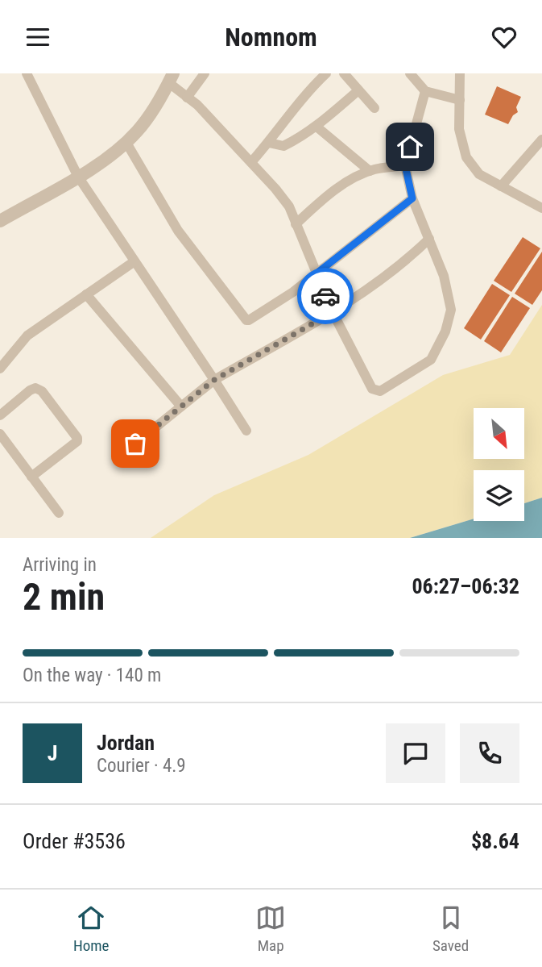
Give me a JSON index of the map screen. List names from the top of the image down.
{
  "north": "bottom right",
  "page": {
    "header": "Nomnom",
    "heading": ["2 min", "Arriving in", "06:27–06:32"],
    "panel": [
      "Jordan",
      "Courier · 4.9",
      "Order #3536",
      "$8.64"
    ],
    "bar": "On the way · 140 m",
    "round": "J",
    "tabs": ["Home", "Map", "Saved"]
  }
}
